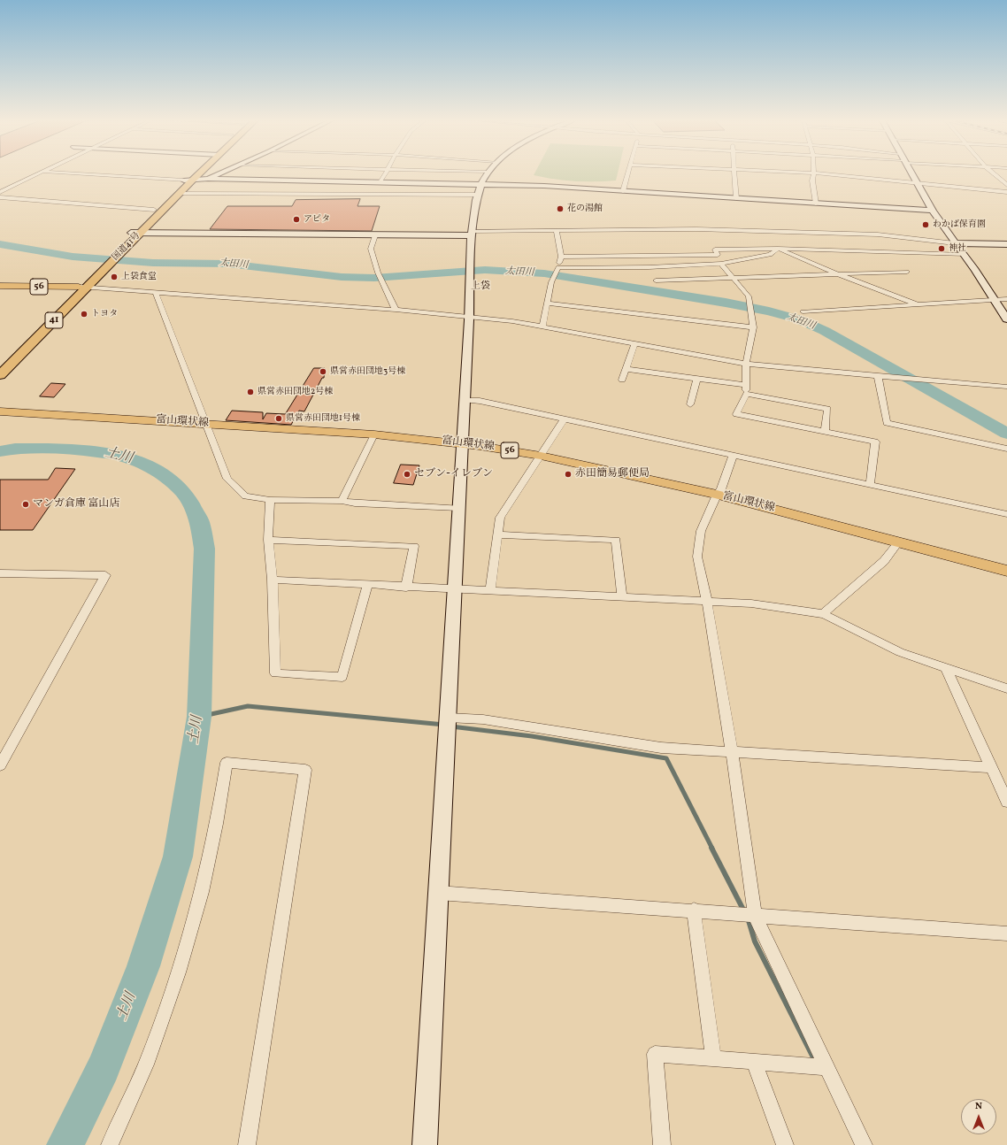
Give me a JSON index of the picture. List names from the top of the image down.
{
  "streets": {
    "highway": ["国道41号", "41"],
    "main road": ["56", "富山環状線"]
  },
  "crossings": [
    ["国道41号", "56"]
  ],
  "districts": ["上袋"],
  "water": ["太田川", "土川"],
  "places": [
    "花の湯館",
    "アピタ",
    "わかば保育園",
    "神社",
    "上袋食堂",
    "トヨタ",
    "県営赤田団地3号棟",
    "県営赤田団地2号棟",
    "県営赤田団地1号棟",
    "セブン-イレブン",
    "赤田簡易郵便局",
    "マンガ倉庫 富山店"
  ],
  "north": "top"
}
